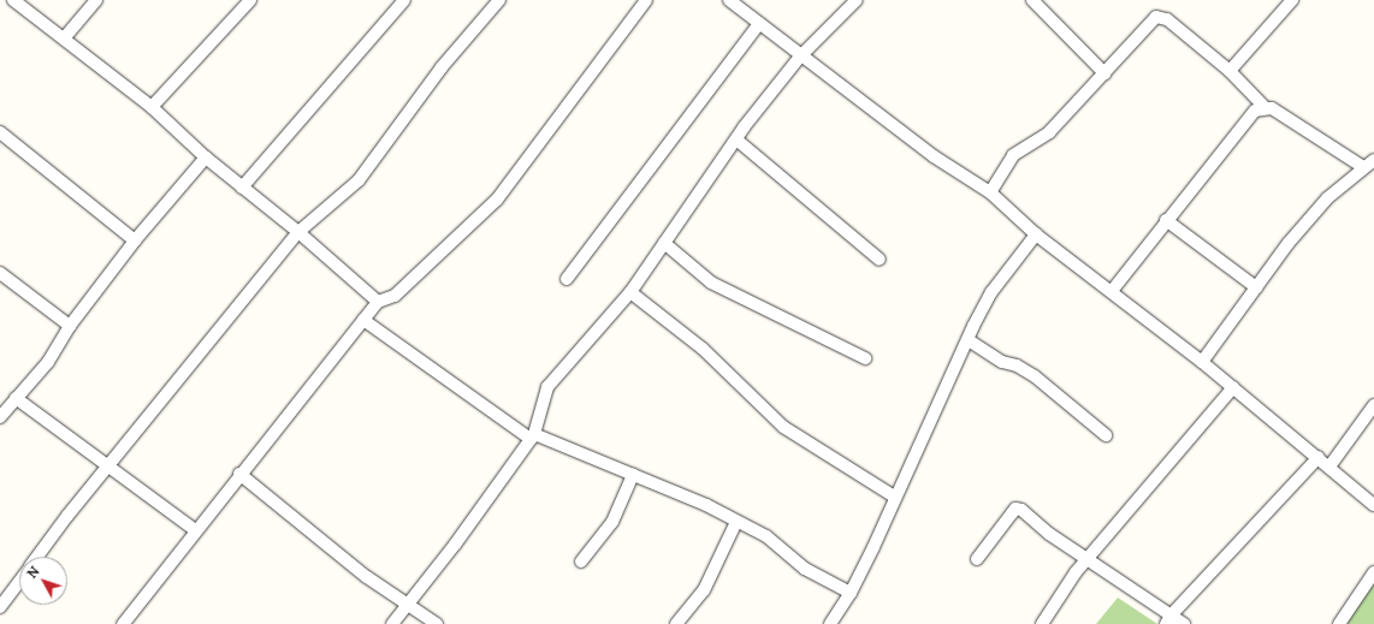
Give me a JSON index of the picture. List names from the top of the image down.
{
  "north": "top left"
}
